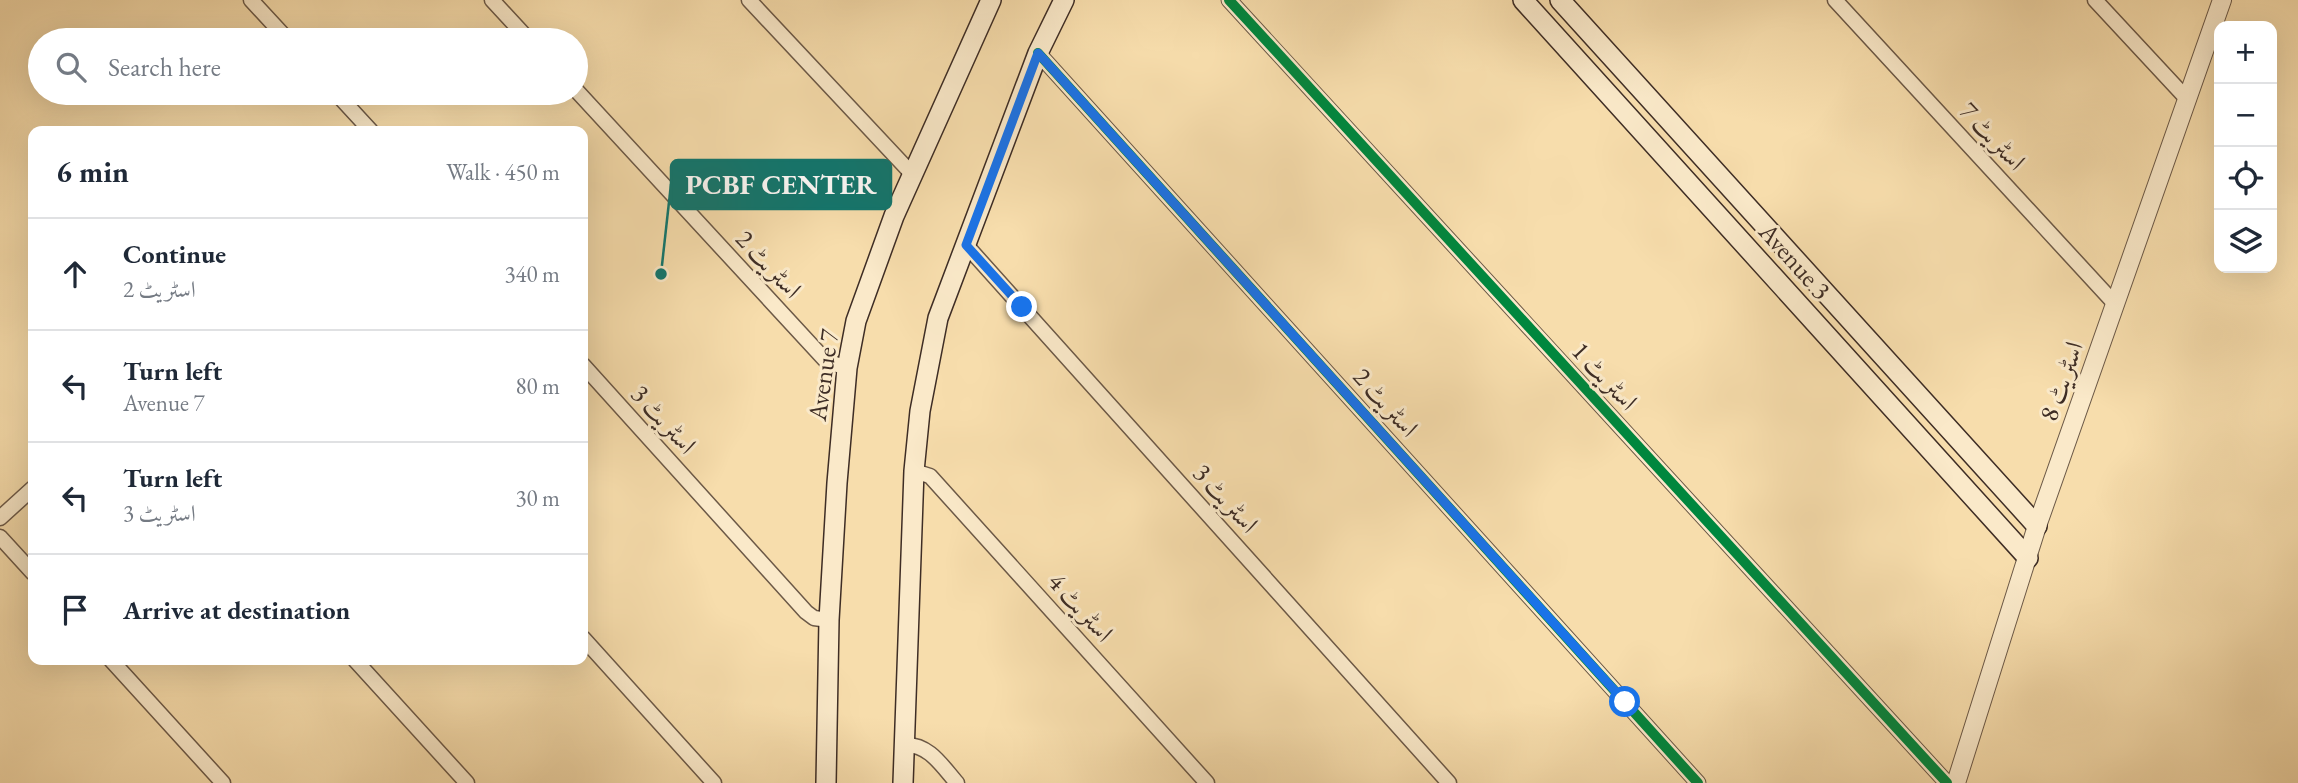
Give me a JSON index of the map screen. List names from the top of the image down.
{
  "streets": {
    "main road": ["Avenue 3", "Avenue 7"],
    "street": [
      "اسٹریٹ 7",
      "اسٹریٹ 2",
      "اسٹریٹ 1",
      "اسٹریٹ 8",
      "اسٹریٹ 3",
      "اسٹریٹ 4"
    ]
  },
  "crossings": [
    ["اسٹریٹ 7", "اسٹریٹ 8"],
    ["Avenue 3", "اسٹریٹ 8"],
    ["اسٹریٹ 2", "Avenue 7"],
    ["Avenue 7", "اسٹریٹ 3"]
  ],
  "places": ["PCBF CENTER"],
  "page": {
    "map_buttons": ["+", "−"],
    "search": "Search here",
    "heading": ["6 min", "Walk · 450 m"],
    "list": [
      ["Continue", "اسٹریٹ 2", "340 m"],
      ["Turn left", "Avenue 7", "80 m"],
      ["Turn left", "اسٹریٹ 3", "30 m"],
      "Arrive at destination"
    ]
  }
}
